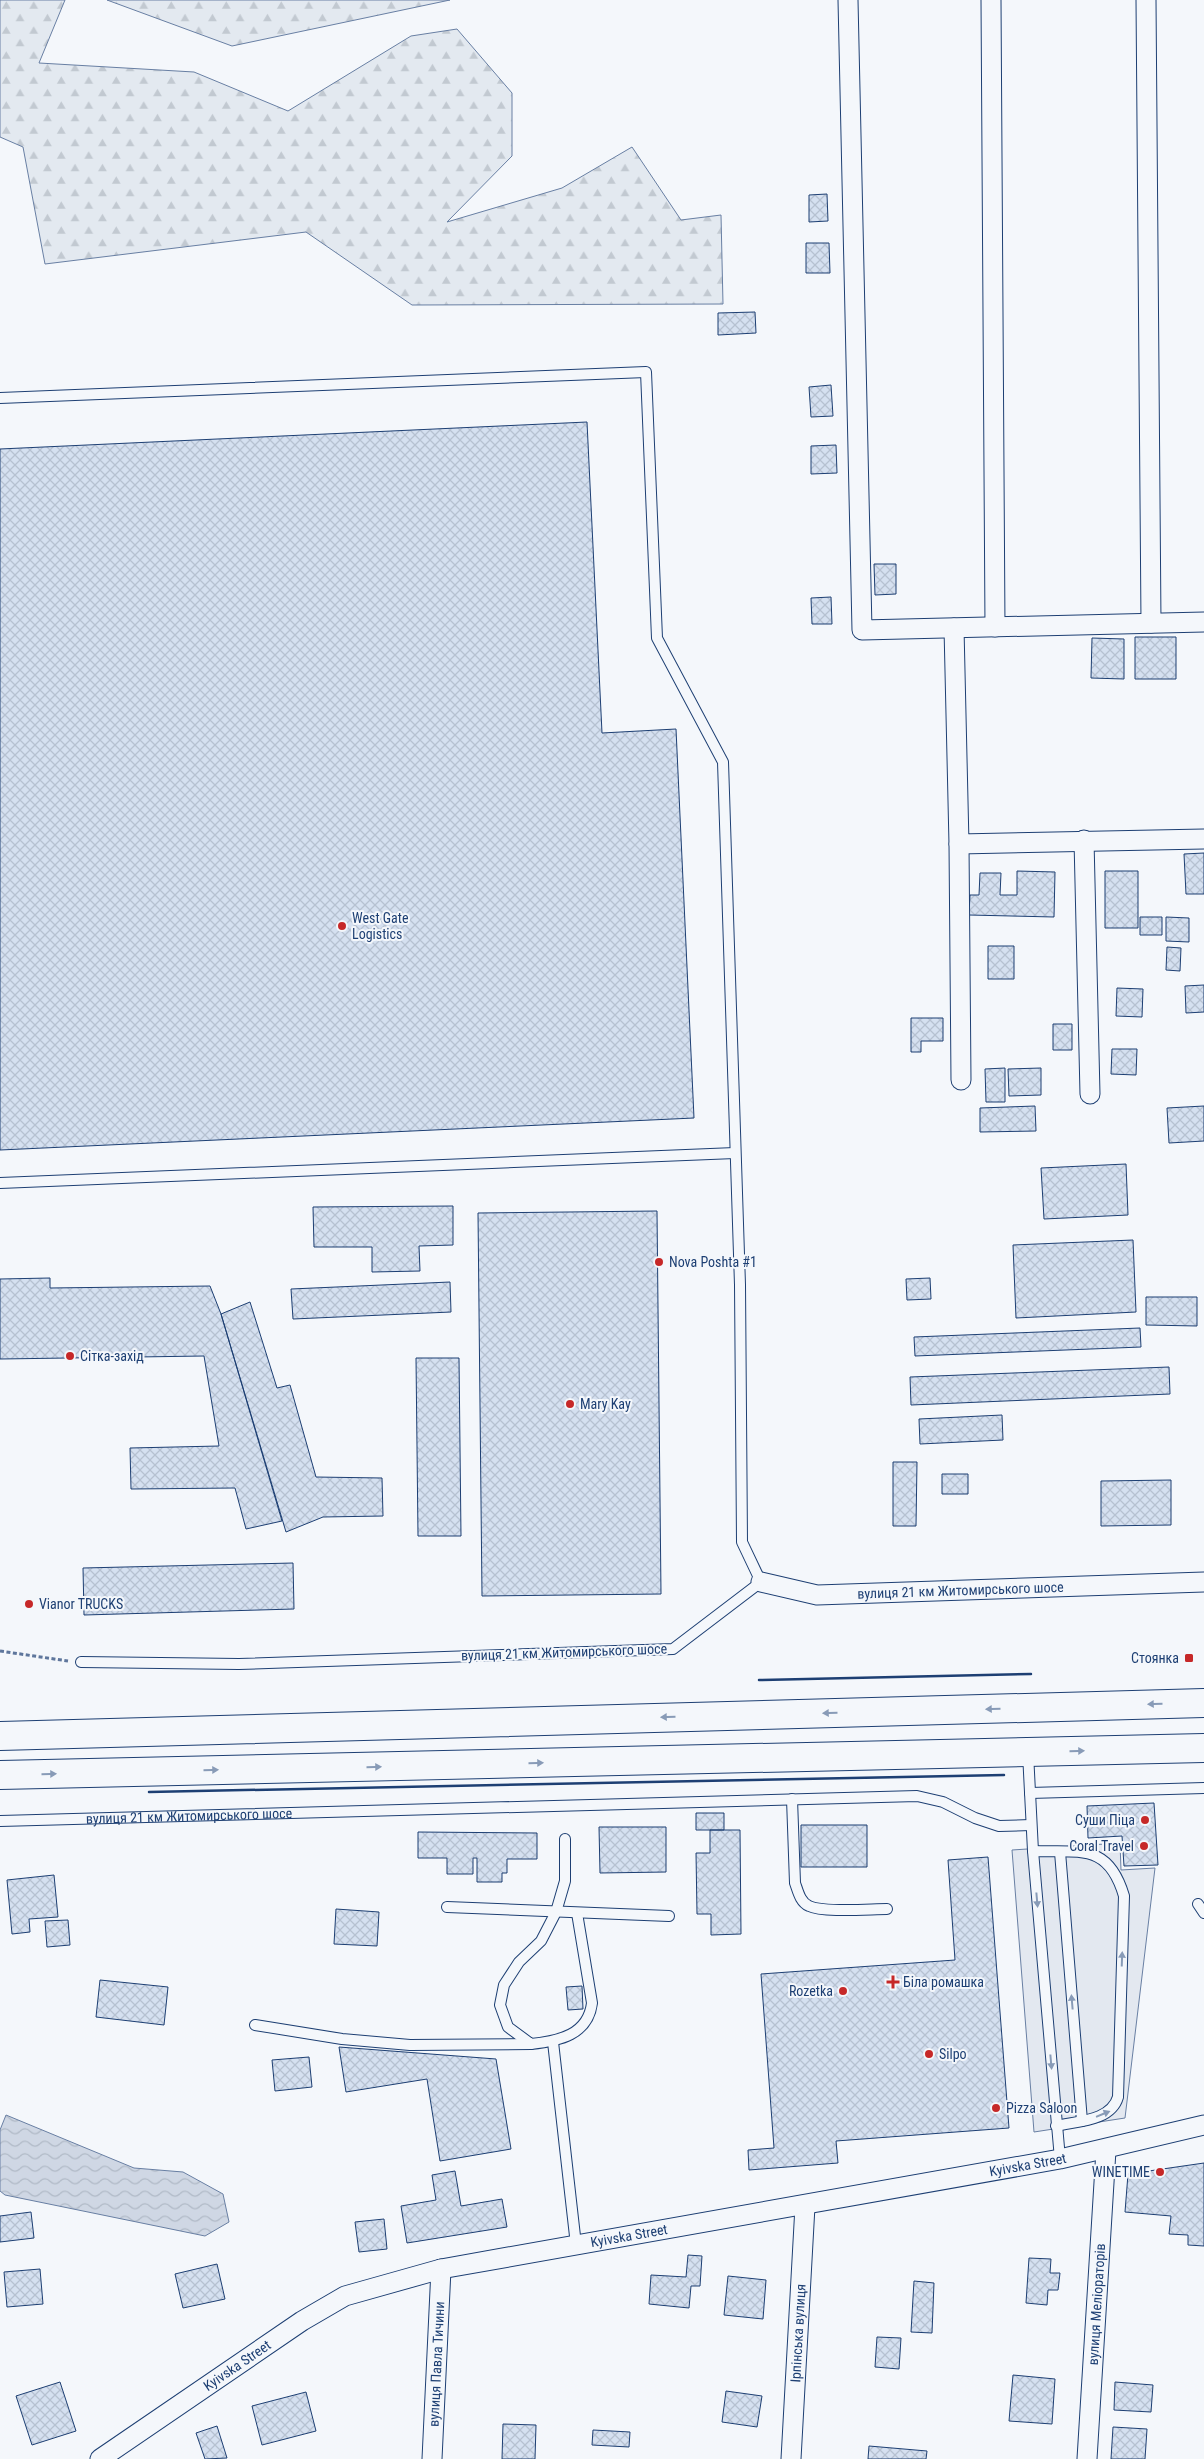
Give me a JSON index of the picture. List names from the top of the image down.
{
  "streets": {
    "street": [
      "вулиця 21 км Житомирського шосе",
      "Kyivska Street",
      "вулиця Меліораторів",
      "Ірпінська вулиця",
      "вулиця Павла Тичини"
    ]
  },
  "crossings": [
    ["Kyivska Street", "вулиця Меліораторів"],
    ["Kyivska Street", "Ірпінська вулиця"],
    ["Kyivska Street", "вулиця Павла Тичини"]
  ],
  "places": {
    "other": [
      "West Gate Logistics",
      "Nova Poshta #1",
      "Сітка-захід",
      "Mary Kay",
      "Vianor TRUCKS",
      "Суши Піца",
      "Coral Travel",
      "Rozetka",
      "Silpo",
      "Pizza Saloon",
      "WINETIME"
    ],
    "transit": ["Стоянка"],
    "health": ["Біла ромашка"]
  }
}
